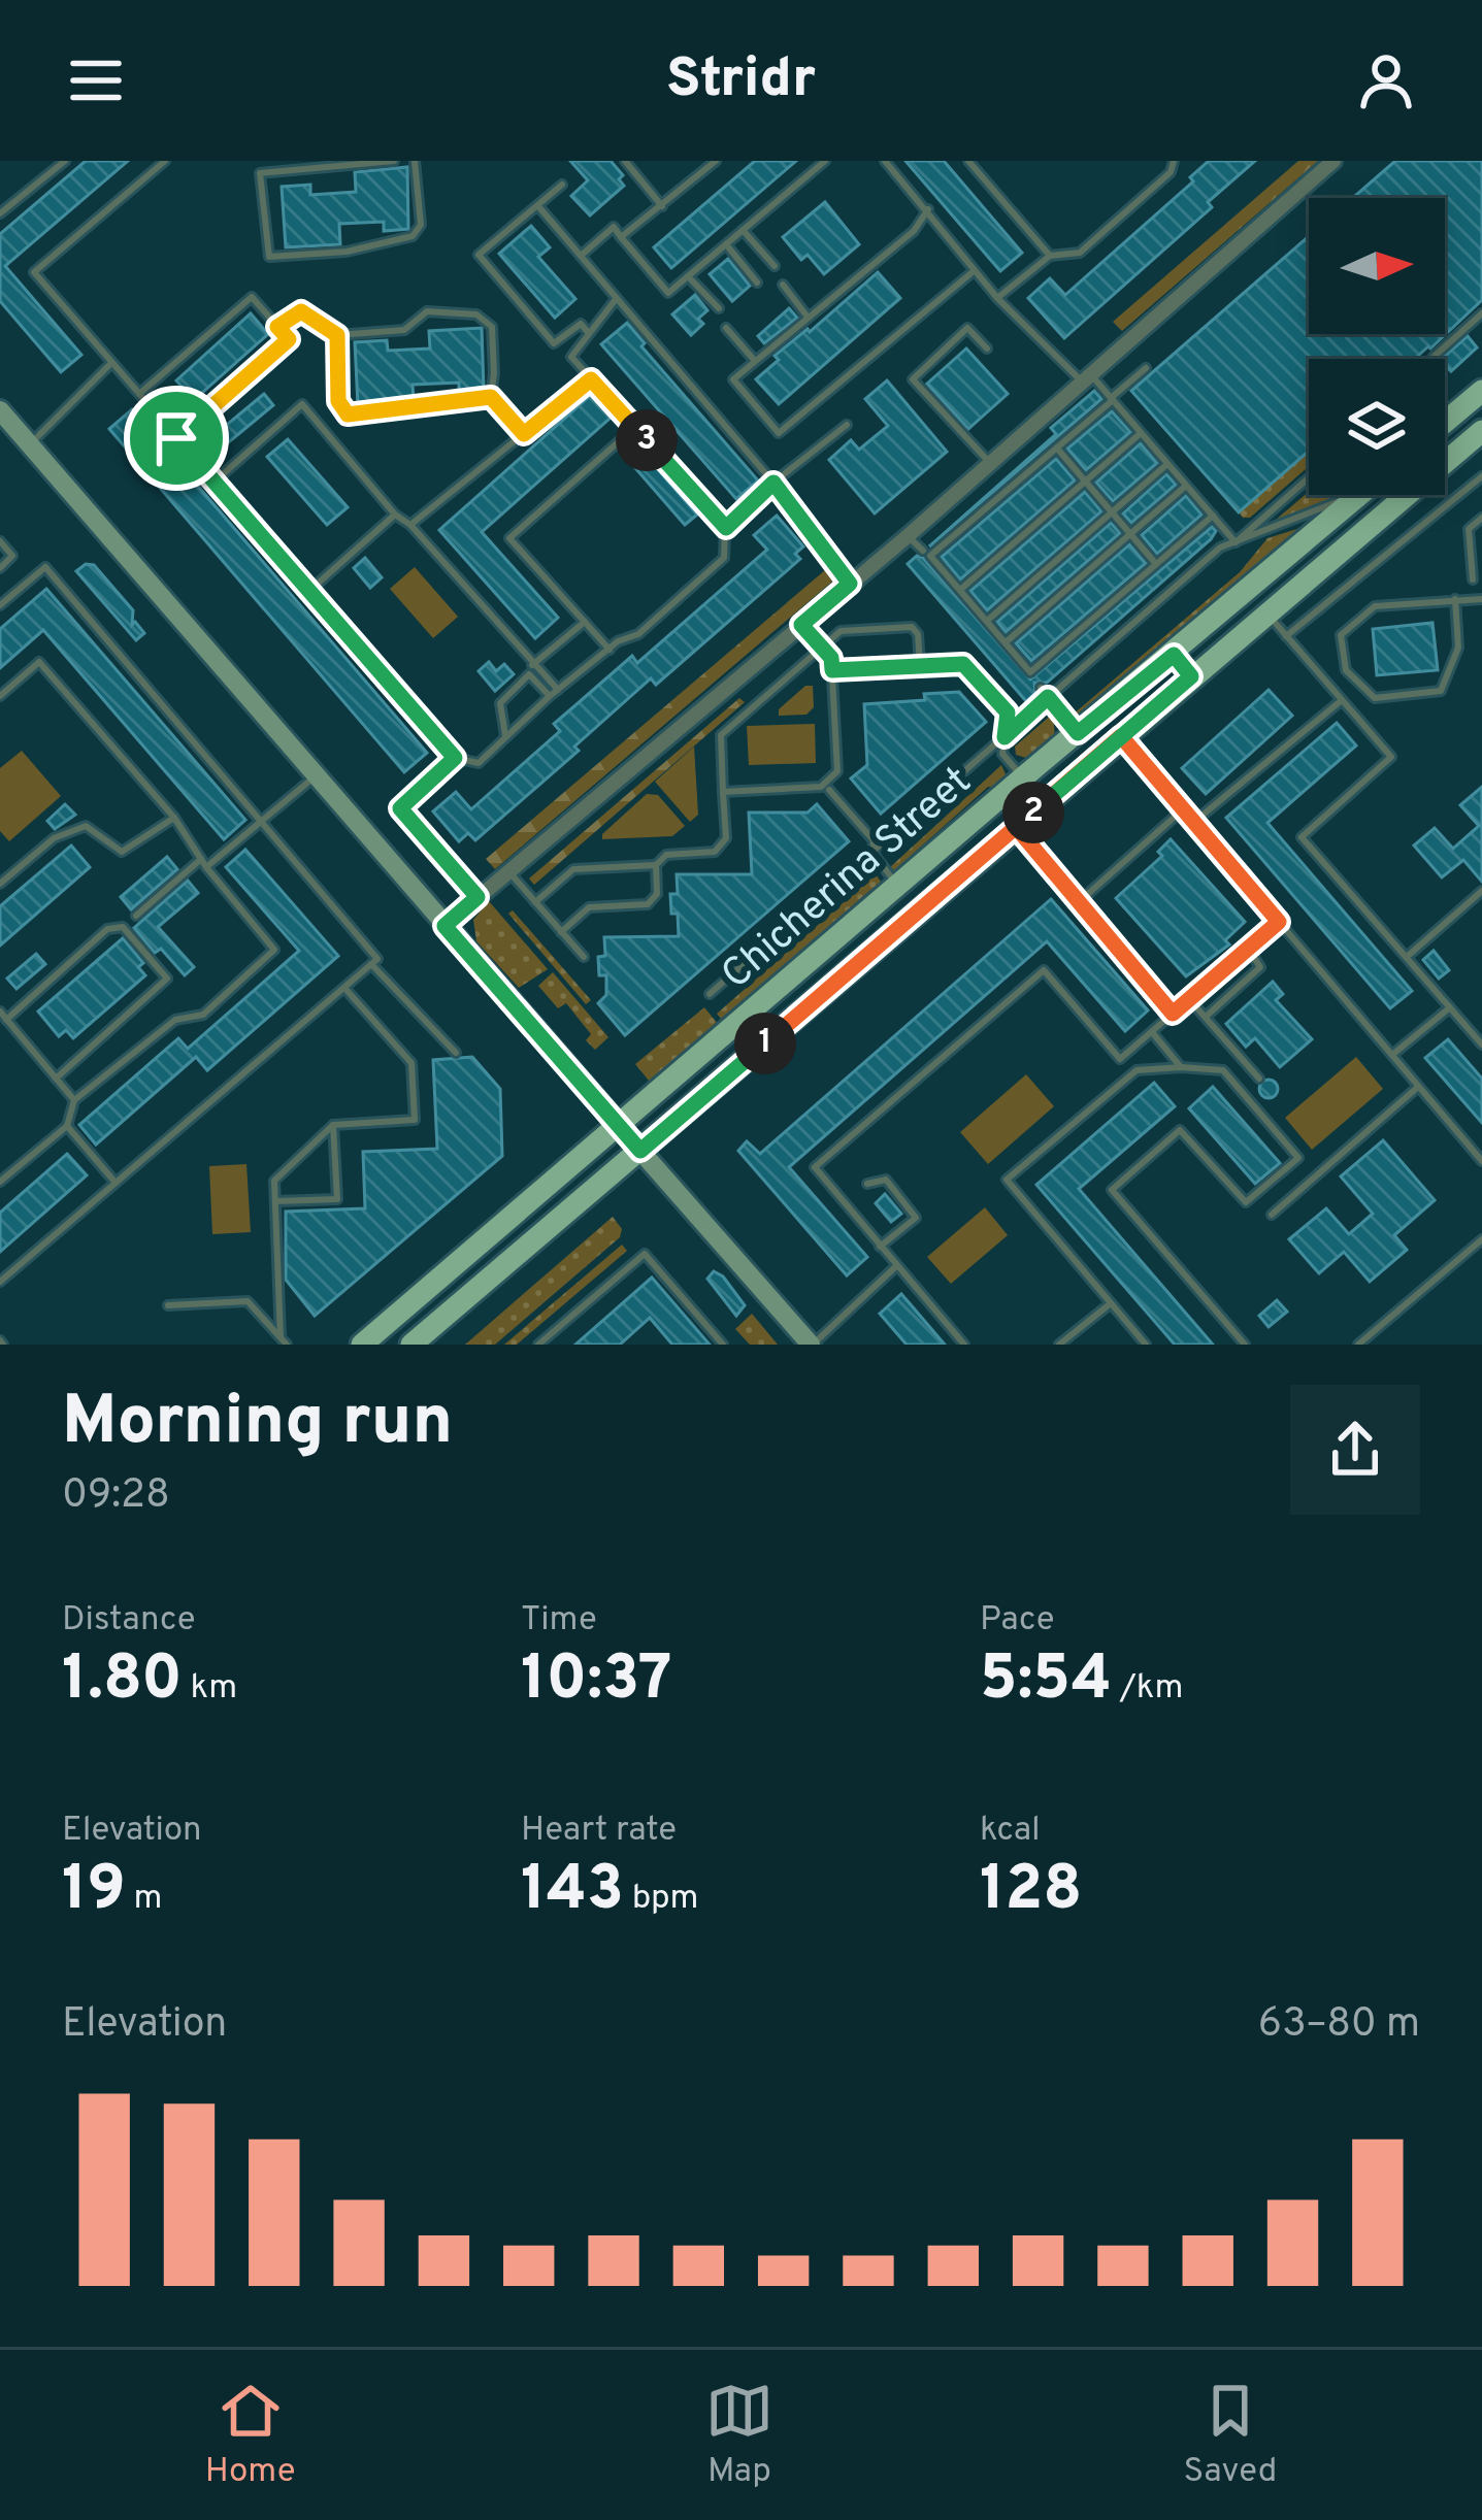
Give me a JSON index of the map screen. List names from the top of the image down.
{
  "streets": {
    "main road": ["Chicherina Street"]
  },
  "north": "right",
  "page": {
    "header": "Stridr",
    "pins": ["3", "2", "1"],
    "heading": ["Morning run", "09:28"],
    "stats": [
      ["Distance", "1.80 km"],
      ["Time", "10:37"],
      ["Pace", "5:54 /km"],
      ["Elevation", "19 m"],
      ["Heart rate", "143 bpm"],
      ["kcal", "128"]
    ],
    "chart": ["Elevation", "63–80 m"],
    "tabs": ["Home", "Map", "Saved"]
  }
}
